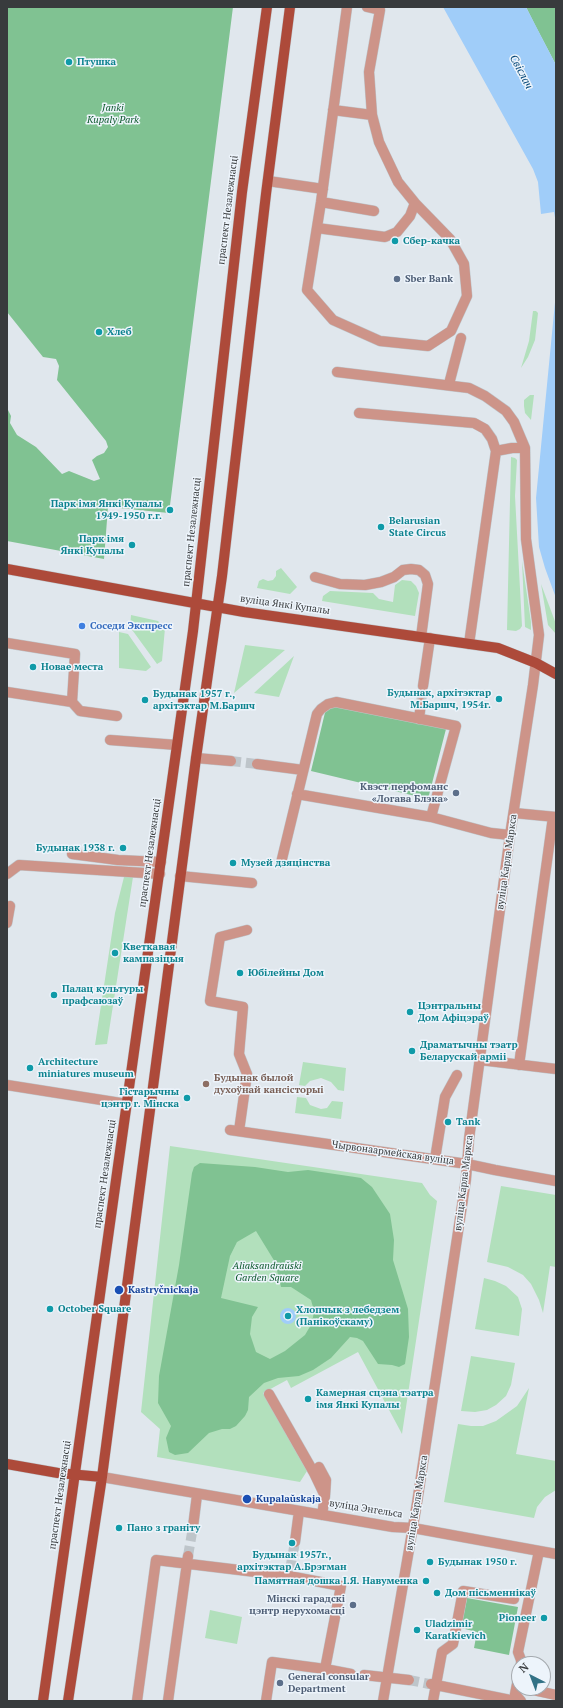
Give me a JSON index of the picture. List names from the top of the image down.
{
  "streets": {
    "main road": ["праспект Незалежнасці", "вуліца Янкі Купалы", "вуліца Энгельса"],
    "street": ["вуліца Карла Маркса", "Чырвонаармейская вуліца"]
  },
  "crossings": [
    ["праспект Незалежнасці", "вуліца Янкі Купалы"],
    ["праспект Незалежнасці", "вуліца Энгельса"],
    ["вуліца Янкі Купалы", "вуліца Карла Маркса"],
    ["вуліца Карла Маркса", "Чырвонаармейская вуліца"],
    ["вуліца Карла Маркса", "вуліца Энгельса"]
  ],
  "water": ["Свіслач"],
  "parks": ["Janki Kupaly Park", "Aliaksandraŭski Garden Square"],
  "places": [
    "Птушка",
    "Сбер-качка",
    "Sber Bank",
    "Хлеб",
    "Парк імя Янкі Купалы 1949-1950 г.г.",
    "Belarusian State Circus",
    "Парк імя Янкі Купалы",
    "Соседи Экспресс",
    "Новае места",
    "Будынак, архітэктар М.Баршч, 1954г.",
    "Будынак 1957 г., архітэктар М.Баршч",
    "Квэст перфоманс «Логава Блэка»",
    "Будынак 1938 г.",
    "Музей дзяцінства",
    "Кветкавая кампазіцыя",
    "Юбілейны Дом",
    "Палац культуры прафсаюзаў",
    "Цэнтральны Дом Афіцэраў",
    "Драматычны тэатр Беларускай арміі",
    "Architecture miniatures museum",
    "Будынак былой духоўнай кансісторыі",
    "Гістарычны цэнтр г. Мінска",
    "Tank",
    "Kastryčnickaja",
    "October Square",
    "Хлопчык з лебедзем (Панікоўскаму)",
    "Камерная сцэна тэатра імя Янкі Купалы",
    "Kupalaŭskaja",
    "Пано з граніту",
    "Будынак 1957г., архітэктар А.Брэгман",
    "Будынак 1950 г.",
    "Памятная дошка І.Я. Навуменка",
    "Дом пісьменнікаў",
    "Мінскі гарадскі цэнтр нерухомасці",
    "Pioneer",
    "Uladzimir Karatkievich",
    "General consular Department"
  ],
  "north": "top left"
}
